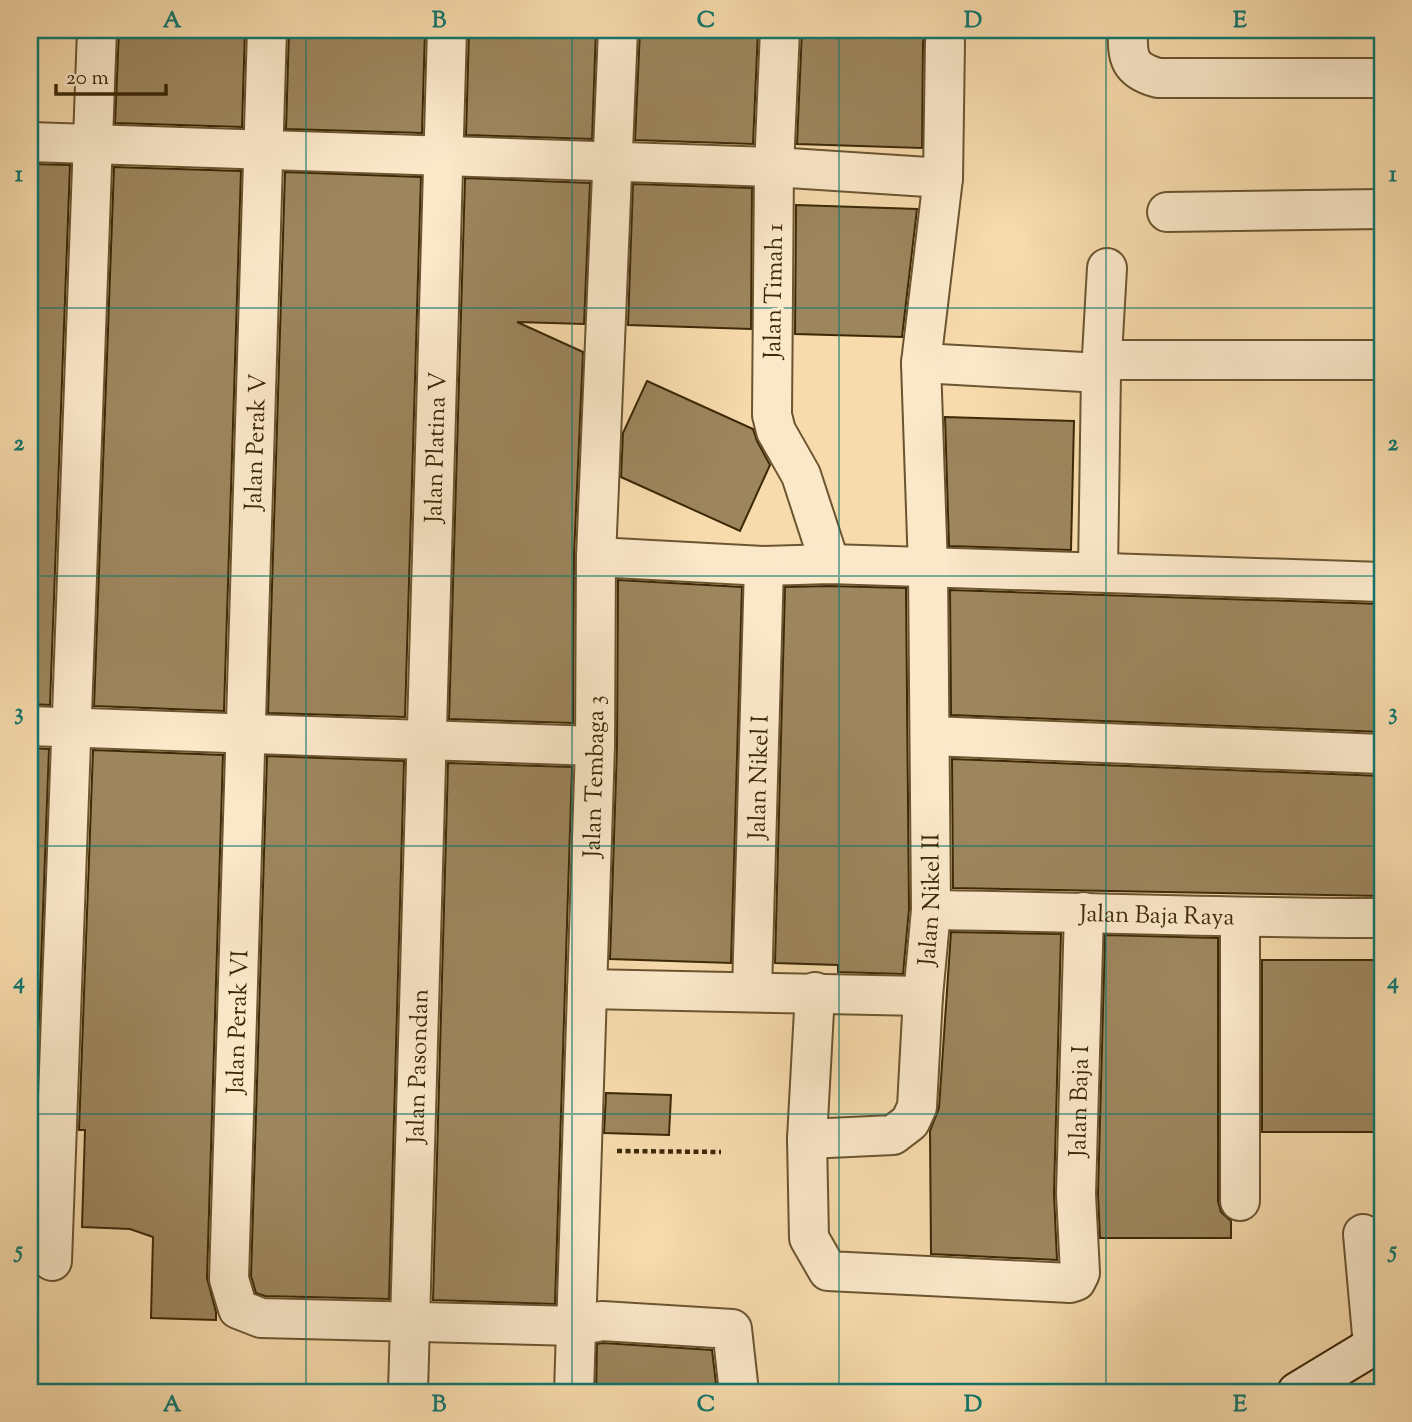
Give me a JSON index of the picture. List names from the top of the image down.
{
  "streets": {
    "street": [
      "Jalan Timah 1",
      "Jalan Perak V",
      "Jalan Platina V",
      "Jalan Tembaga 3",
      "Jalan Nikel I",
      "Jalan Nikel II",
      "Jalan Baja Raya",
      "Jalan Perak VI",
      "Jalan Pasondan",
      "Jalan Baja I"
    ]
  },
  "crossings": [
    ["Jalan Perak V", "Jalan Perak VI"],
    ["Jalan Platina V", "Jalan Pasondan"],
    ["Jalan Nikel II", "Jalan Baja Raya"],
    ["Jalan Nikel II", "Jalan Baja I"],
    ["Jalan Baja Raya", "Jalan Baja I"],
    ["Jalan Perak VI", "Jalan Pasondan"]
  ],
  "scale_bar": "20 m",
  "grid": {
    "columns": [
      "A",
      "B",
      "C",
      "D",
      "E"
    ],
    "rows": [
      "1",
      "2",
      "3",
      "4",
      "5"
    ]
  }
}
